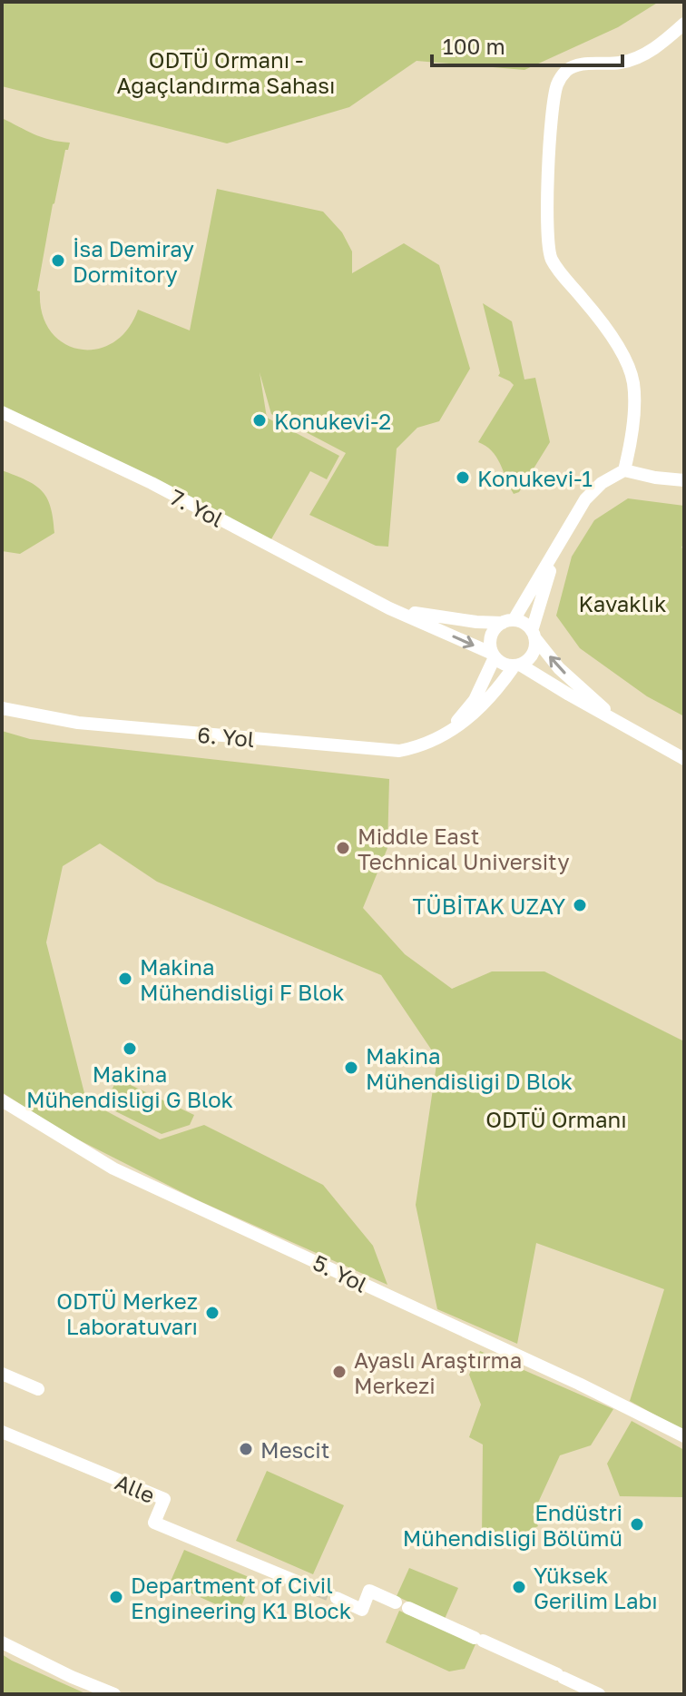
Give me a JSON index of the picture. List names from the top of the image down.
{
  "streets": {
    "street": [
      "7. Yol",
      "6. Yol",
      "5. Yol",
      "Alle"
    ]
  },
  "crossings": [
    ["7. Yol", "6. Yol"]
  ],
  "parks": ["ODTÜ Ormanı - Ağaçlandırma Sahası", "Kavaklık", "ODTÜ Ormanı"],
  "places": [
    "İsa Demiray Dormitory",
    "Konukevi-2",
    "Konukevi-1",
    "Middle East Technical University",
    "TÜBİTAK UZAY",
    "Makina Mühendisliği F Blok",
    "Makina Mühendisliği G Blok",
    "Makina Mühendisliği D Blok",
    "ODTÜ Merkez Laboratuvarı",
    "Ayaslı Araştırma Merkezi",
    "Mescit",
    "Endüstri Mühendisliği Bölümü",
    "Yüksek Gerilim Labı",
    "Department of Civil Engineering K1 Block"
  ],
  "scale_bar": "100 m"
}
